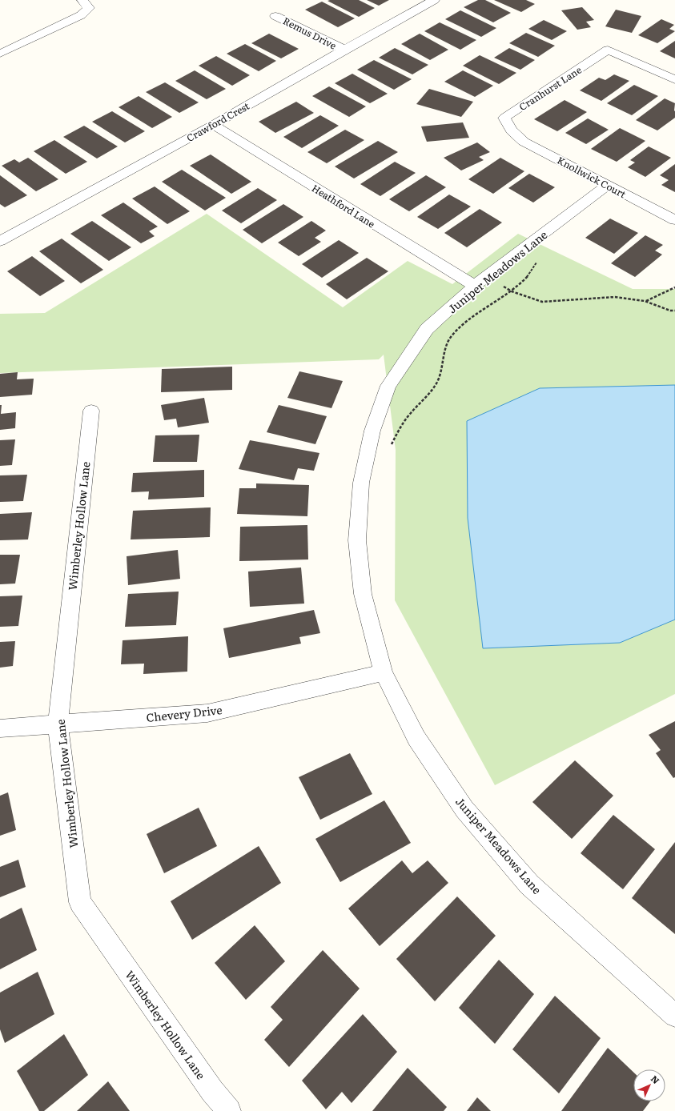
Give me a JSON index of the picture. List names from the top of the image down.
{
  "streets": {
    "street": [
      "Remus Drive",
      "Cranhurst Lane",
      "Crawford Crest",
      "Knollwick Court",
      "Heathford Lane",
      "Juniper Meadows Lane",
      "Wimberley Hollow Lane",
      "Chevery Drive"
    ]
  },
  "crossings": [
    ["Remus Drive", "Crawford Crest"],
    ["Cranhurst Lane", "Knollwick Court"],
    ["Crawford Crest", "Heathford Lane"],
    ["Knollwick Court", "Juniper Meadows Lane"],
    ["Heathford Lane", "Juniper Meadows Lane"],
    ["Juniper Meadows Lane", "Chevery Drive"],
    ["Wimberley Hollow Lane", "Chevery Drive"]
  ],
  "north": "top right"
}
